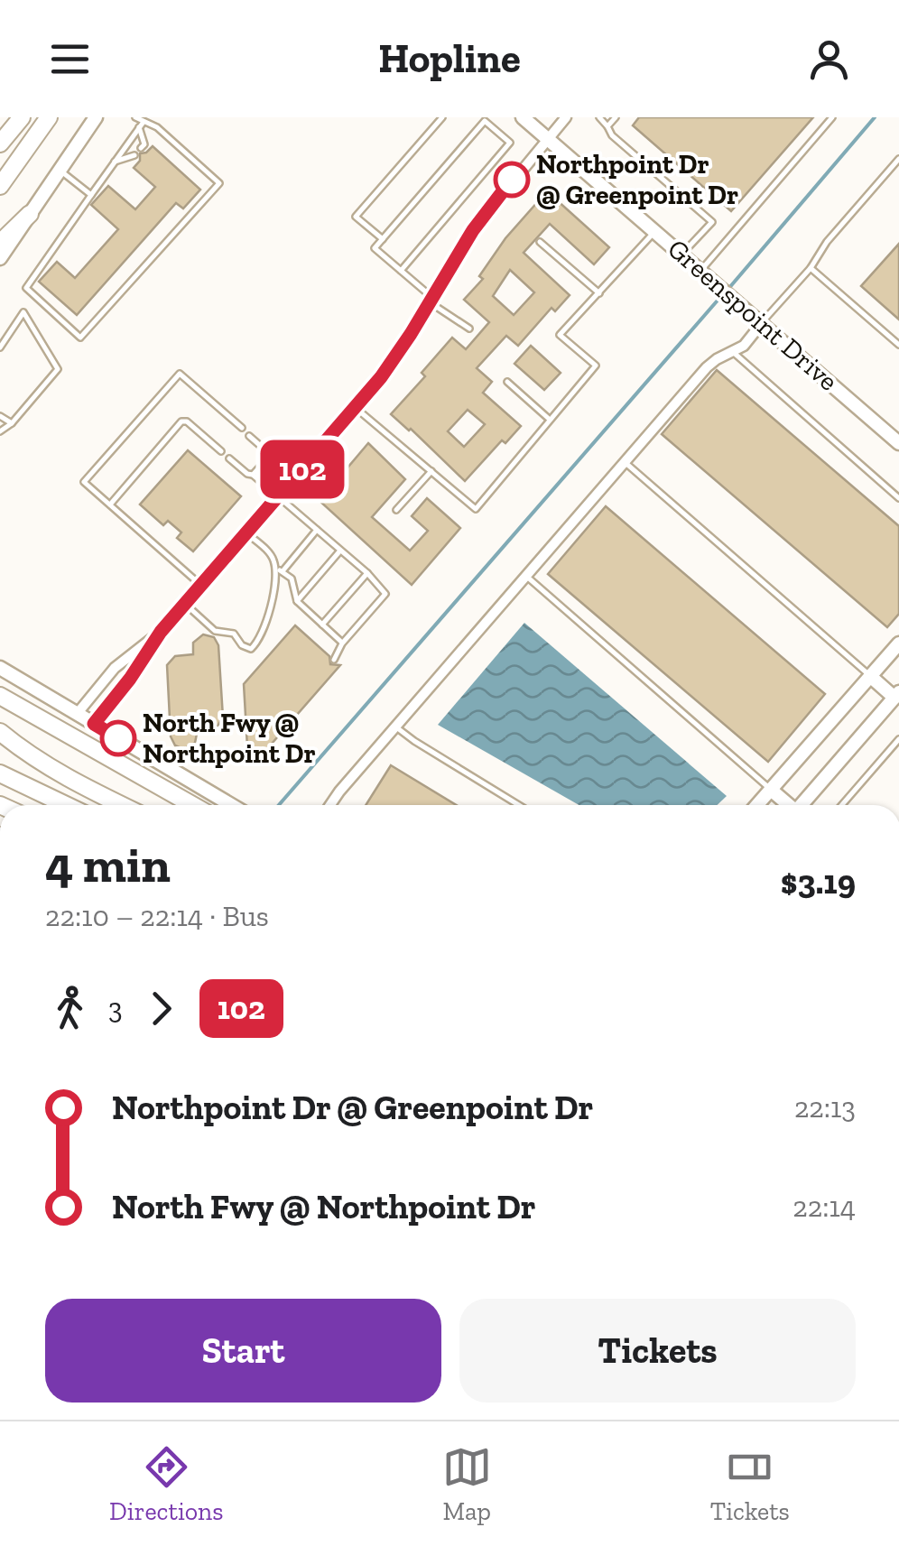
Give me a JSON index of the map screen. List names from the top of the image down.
{
  "streets": {
    "street": ["Greenspoint Drive"]
  },
  "places": ["Northpoint Dr @ Greenpoint Dr", "North Fwy @ Northpoint Dr"],
  "lines": ["bus line 102"],
  "page": {
    "header": "Hopline",
    "on_map": "102",
    "heading": ["4 min", "22:10 – 22:14 · Bus", "$3.19"],
    "legs": ["3", "102"],
    "list": [
      {
        "name": "Northpoint Dr @ Greenpoint Dr",
        "value": "22:13"
      },
      {
        "name": "North Fwy @ Northpoint Dr",
        "value": "22:14"
      }
    ],
    "buttons": ["Start", "Tickets"],
    "tabs": ["Directions", "Map", "Tickets"]
  }
}
